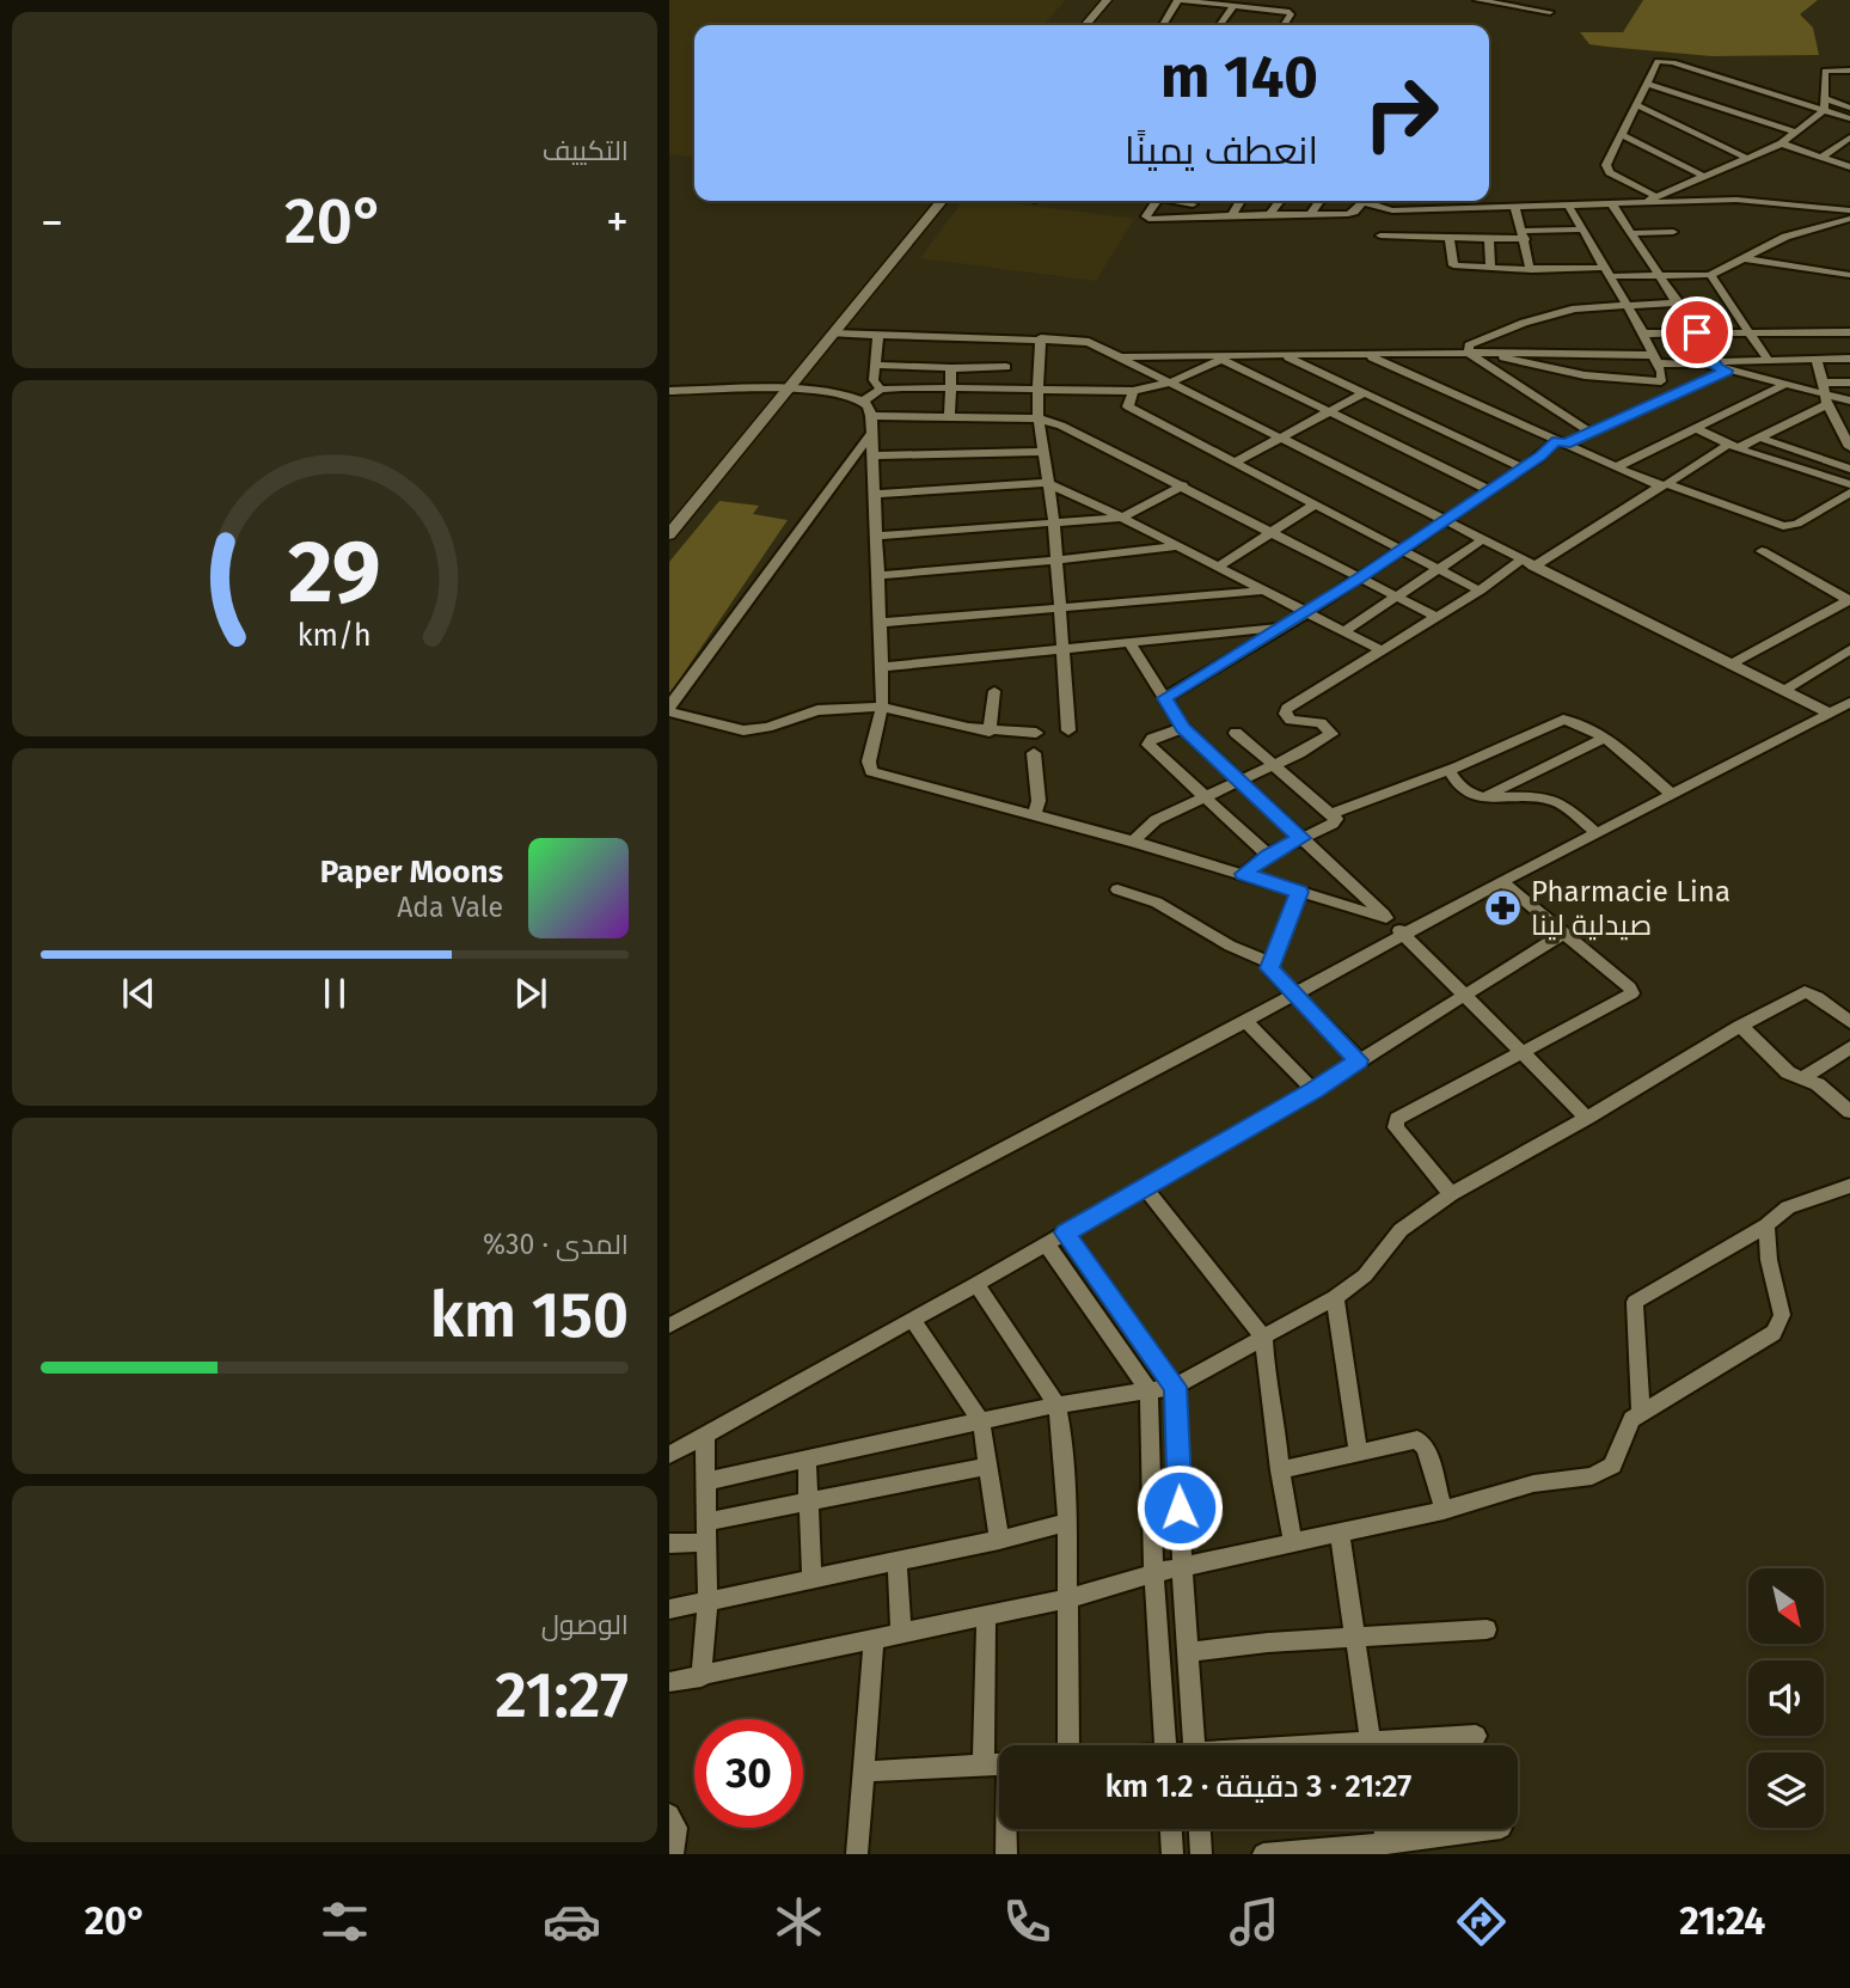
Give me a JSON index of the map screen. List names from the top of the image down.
{
  "places": {
    "pharmacy": ["Pharmacie Lina صيدلية لينا"]
  },
  "north": "bottom right",
  "page": {
    "tile": [
      "التكييف",
      ["المدى · 30%", "150 km"],
      ["الوصول", "21:27"]
    ],
    "turn": ["140 m", "انعطف يمينًا"],
    "heat": ["−", "20°", "+"],
    "song": ["Paper Moons", "Ada Vale"],
    "limit": "30",
    "trip": "21:27 · 3 دقيقة · 1.2 km",
    "tabs": ["21:24", "20°"],
    "gauge": ["29", "km/h"]
  }
}
